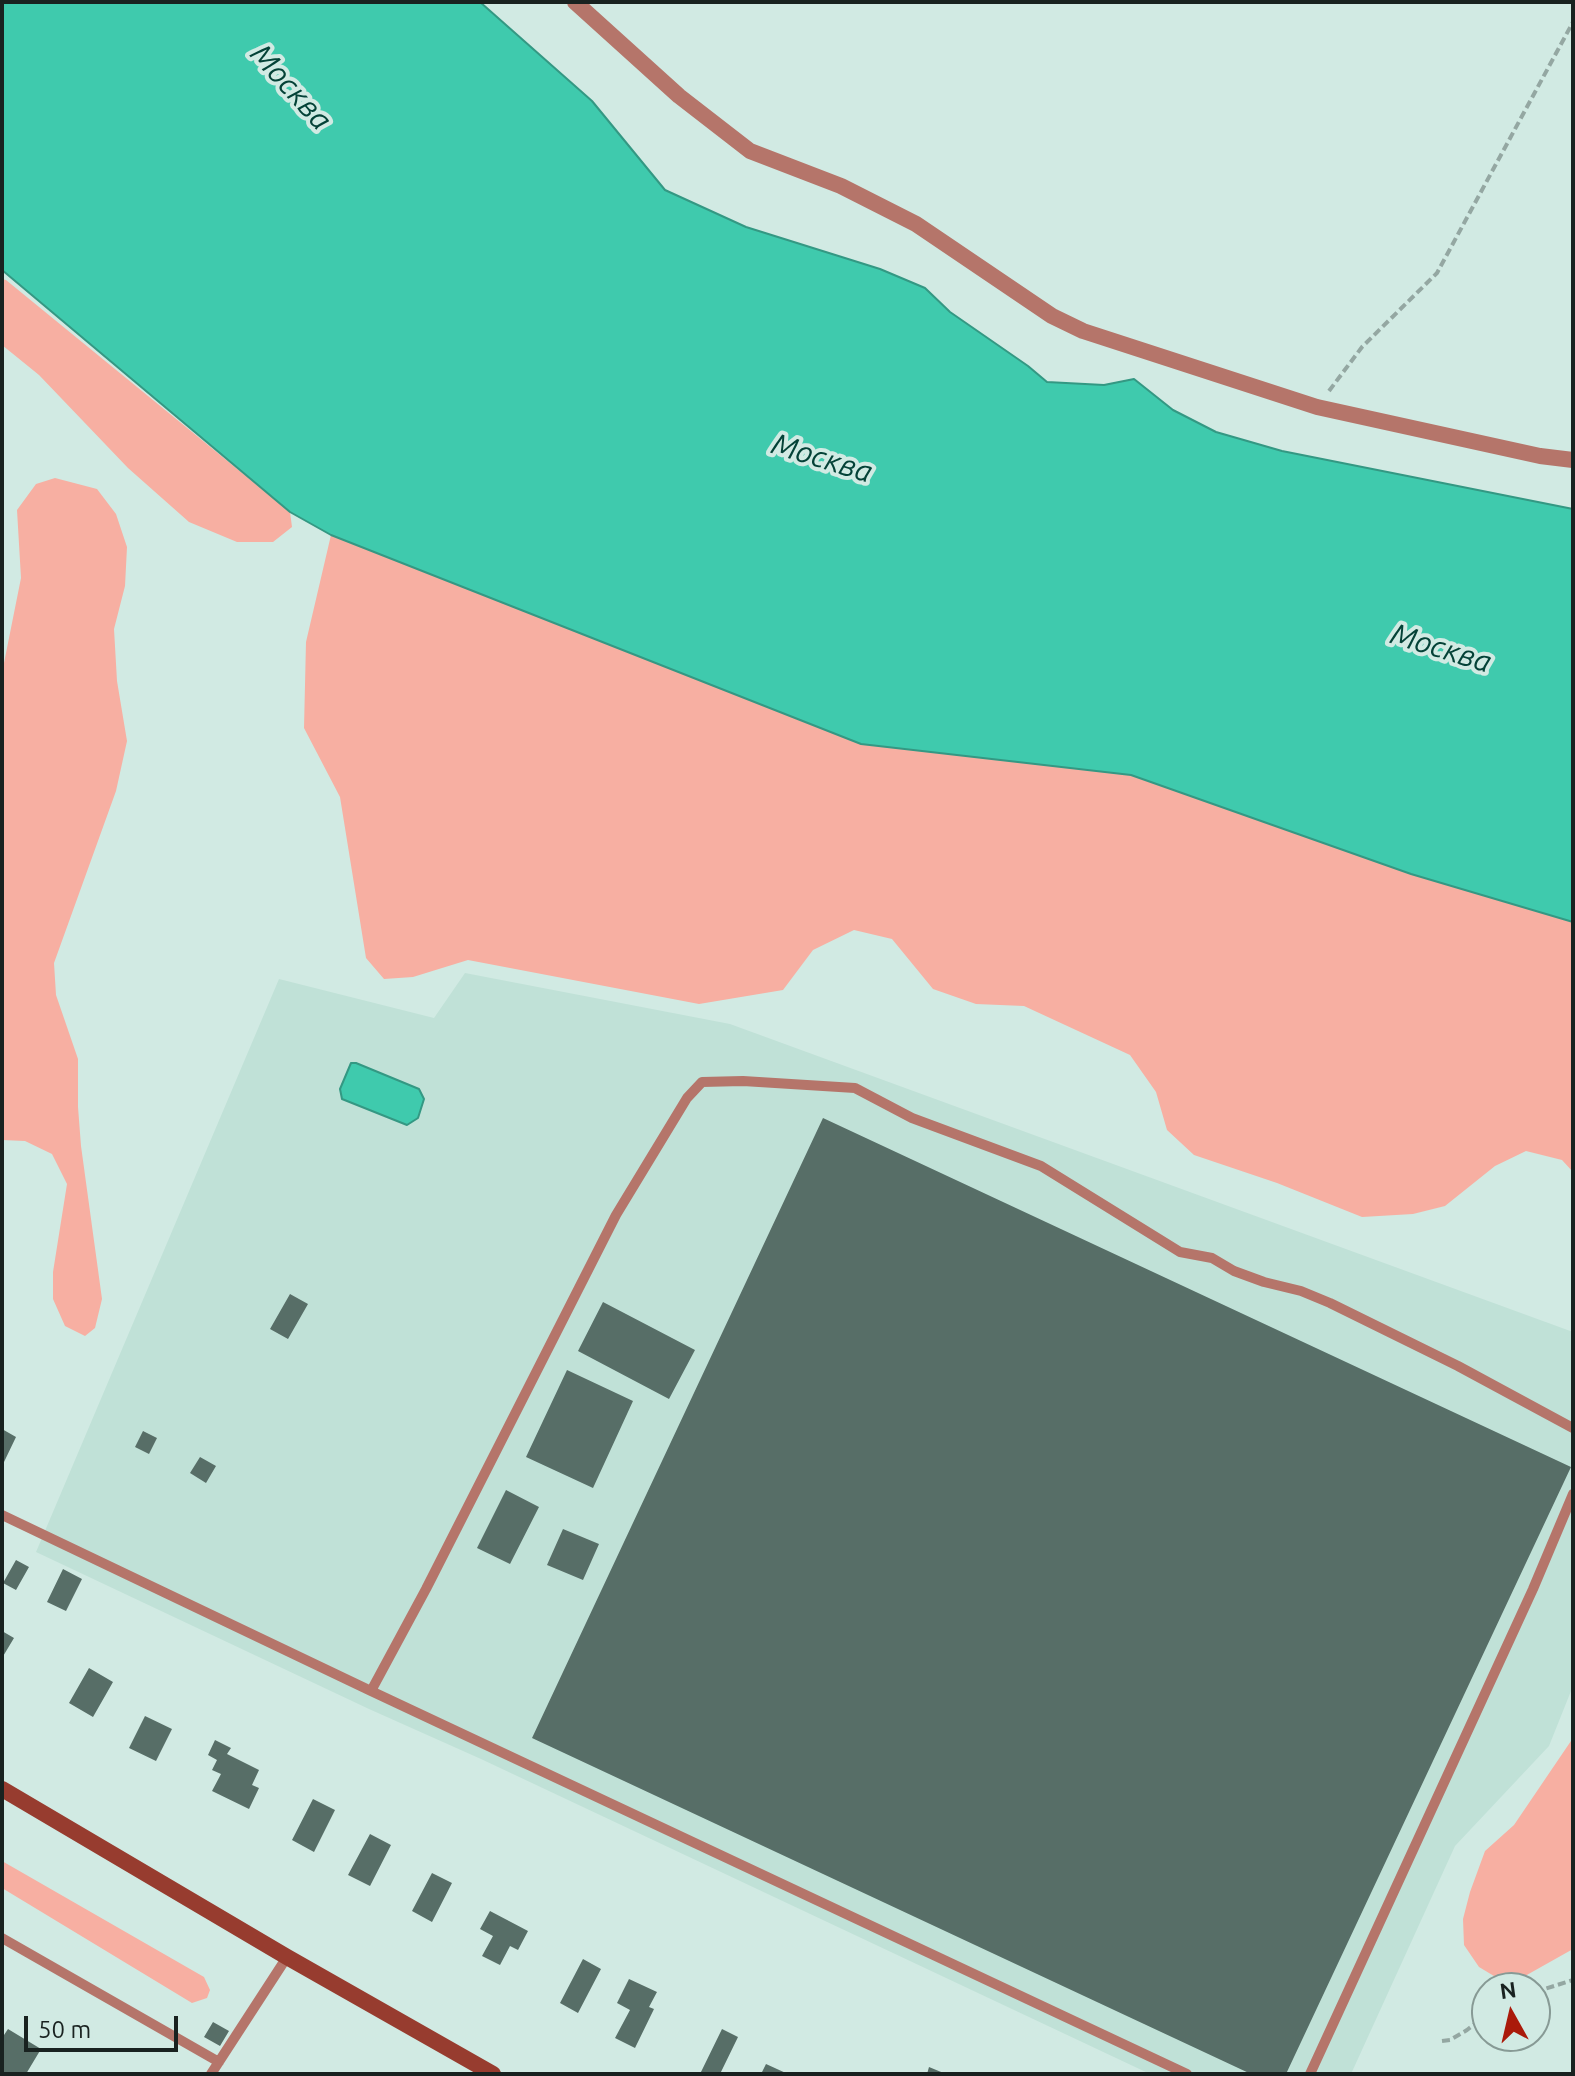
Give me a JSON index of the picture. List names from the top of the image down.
{
  "water": ["Москва"],
  "scale_bar": "50 m",
  "north": "top"
}
